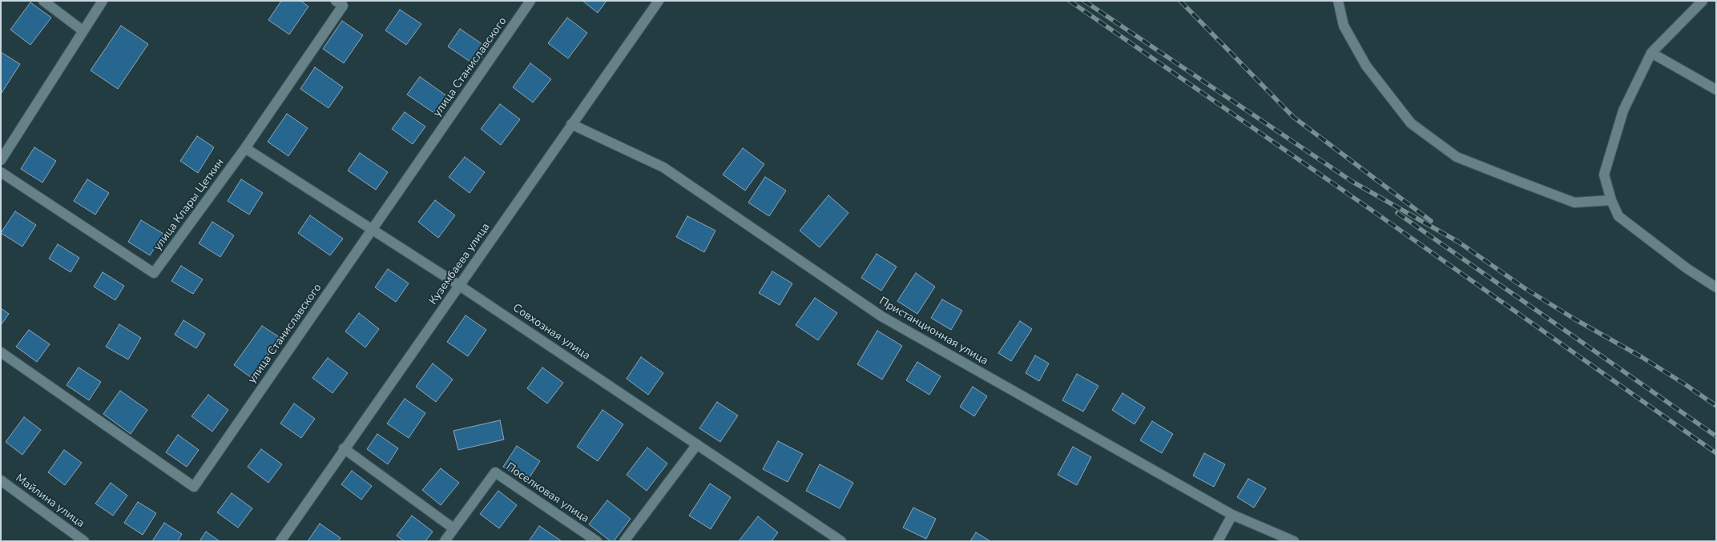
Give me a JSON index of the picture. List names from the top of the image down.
{
  "streets": {
    "street": [
      "улица Станиславского",
      "улица Клары Цеткин",
      "Кузембаева улица",
      "Пристанционная улица",
      "Совхозная улица",
      "Поселковая улица",
      "Майлина улица"
    ]
  },
  "crossings": [
    ["улица Станиславского", "Совхозная улица"],
    ["улица Клары Цеткин", "Совхозная улица"],
    ["Кузембаева улица", "Пристанционная улица"],
    ["Кузембаева улица", "Совхозная улица"]
  ]
}
